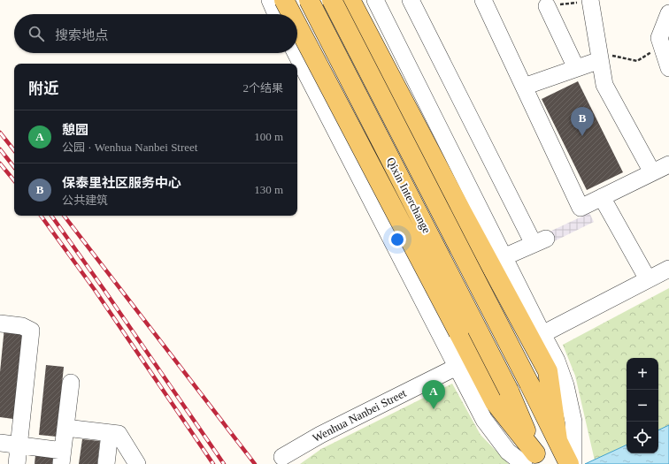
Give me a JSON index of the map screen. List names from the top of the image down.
{
  "streets": {
    "main road": ["Qixin Interchange"],
    "street": ["Wenhua Nanbei Street"]
  },
  "page": {
    "search": "搜索地点",
    "heading": ["附近", "2个结果"],
    "pins": ["B", "A"],
    "list": [
      {
        "mark": "A",
        "name": "憩园",
        "note": "公园 · Wenhua Nanbei Street",
        "value": "100 m"
      },
      {
        "mark": "B",
        "name": "保泰里社区服务中心",
        "note": "公共建筑",
        "value": "130 m"
      }
    ],
    "map_buttons": ["+", "−"]
  }
}
